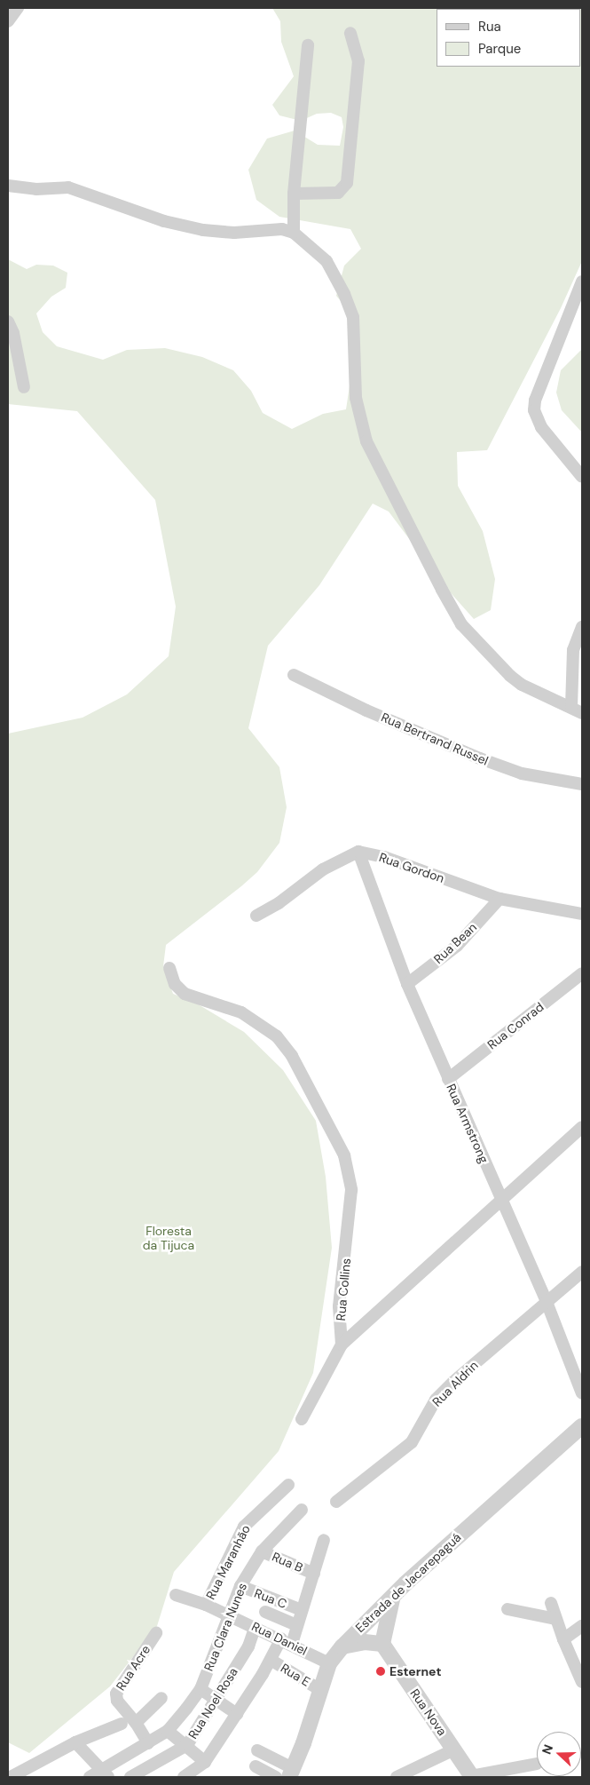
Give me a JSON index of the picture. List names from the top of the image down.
{
  "streets": {
    "street": [
      "Rua Bertrand Russel",
      "Rua Gordon",
      "Rua Bean",
      "Rua Conrad",
      "Rua Armstrong",
      "Rua Collins",
      "Rua Aldrin",
      "Rua Maranhão",
      "Rua B",
      "Estrada de Jacarepaguá",
      "Rua C",
      "Rua Clara Nunes",
      "Rua Daniel",
      "Rua Acre",
      "Rua E",
      "Rua Noel Rosa",
      "Rua Nova"
    ]
  },
  "crossings": [
    ["Rua Gordon", "Rua Bean"],
    ["Rua Gordon", "Rua Armstrong"],
    ["Rua Bean", "Rua Armstrong"],
    ["Rua Conrad", "Rua Armstrong"],
    ["Rua Armstrong", "Rua Collins"],
    ["Rua Armstrong", "Rua Aldrin"],
    ["Rua Maranhão", "Rua Clara Nunes"],
    ["Rua Maranhão", "Rua Daniel"],
    ["Rua B", "Rua Clara Nunes"],
    ["Estrada de Jacarepaguá", "Rua Daniel"],
    ["Estrada de Jacarepaguá", "Rua E"],
    ["Rua C", "Rua Clara Nunes"],
    ["Rua Clara Nunes", "Rua Daniel"],
    ["Rua Clara Nunes", "Rua Acre"],
    ["Rua Daniel", "Rua Noel Rosa"]
  ],
  "parks": ["Floresta da Tijuca"],
  "places": ["Esternet"],
  "legend": ["Rua", "Parque"],
  "north": "left"
}
